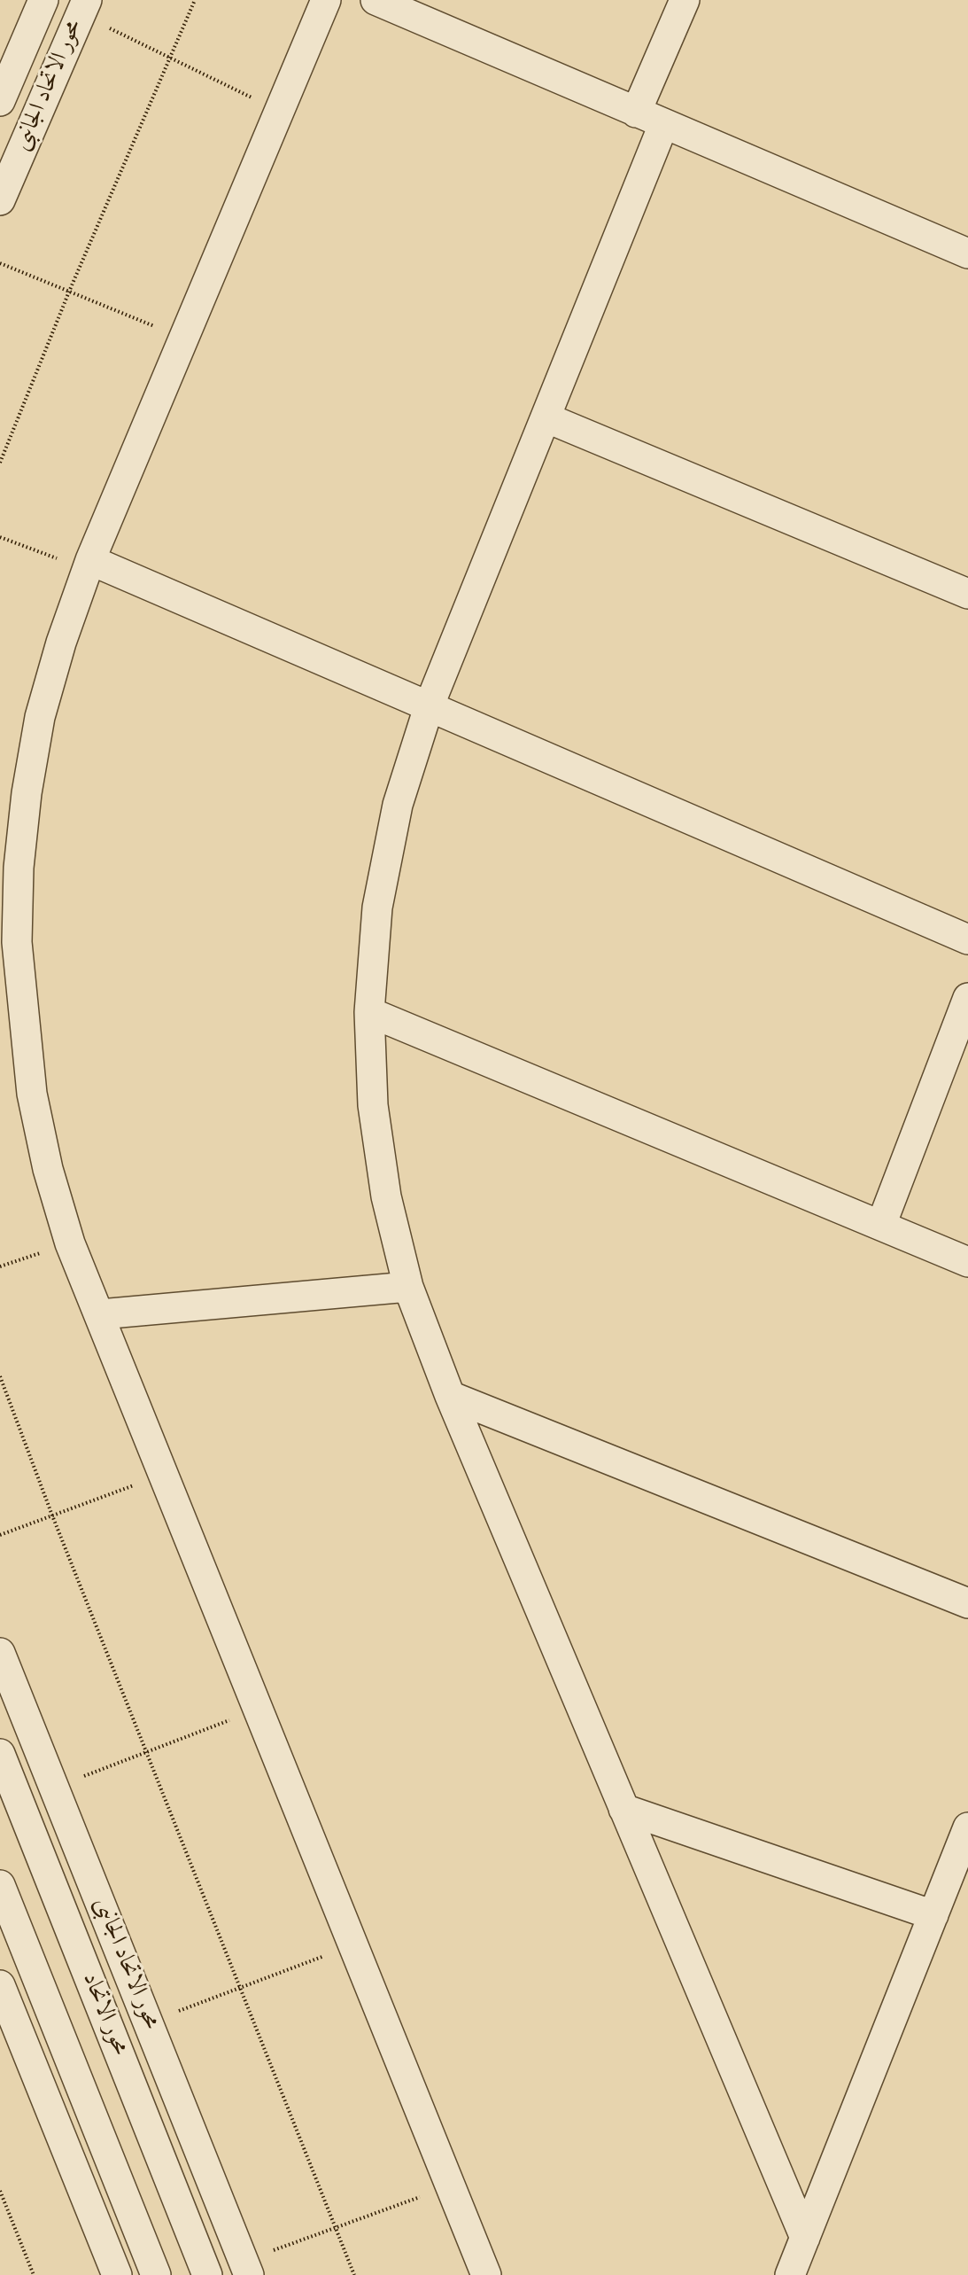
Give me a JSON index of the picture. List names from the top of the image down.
{
  "streets": {
    "street": ["محور الاتحاد الجانبى", "محور الاتحاد"]
  }
}
